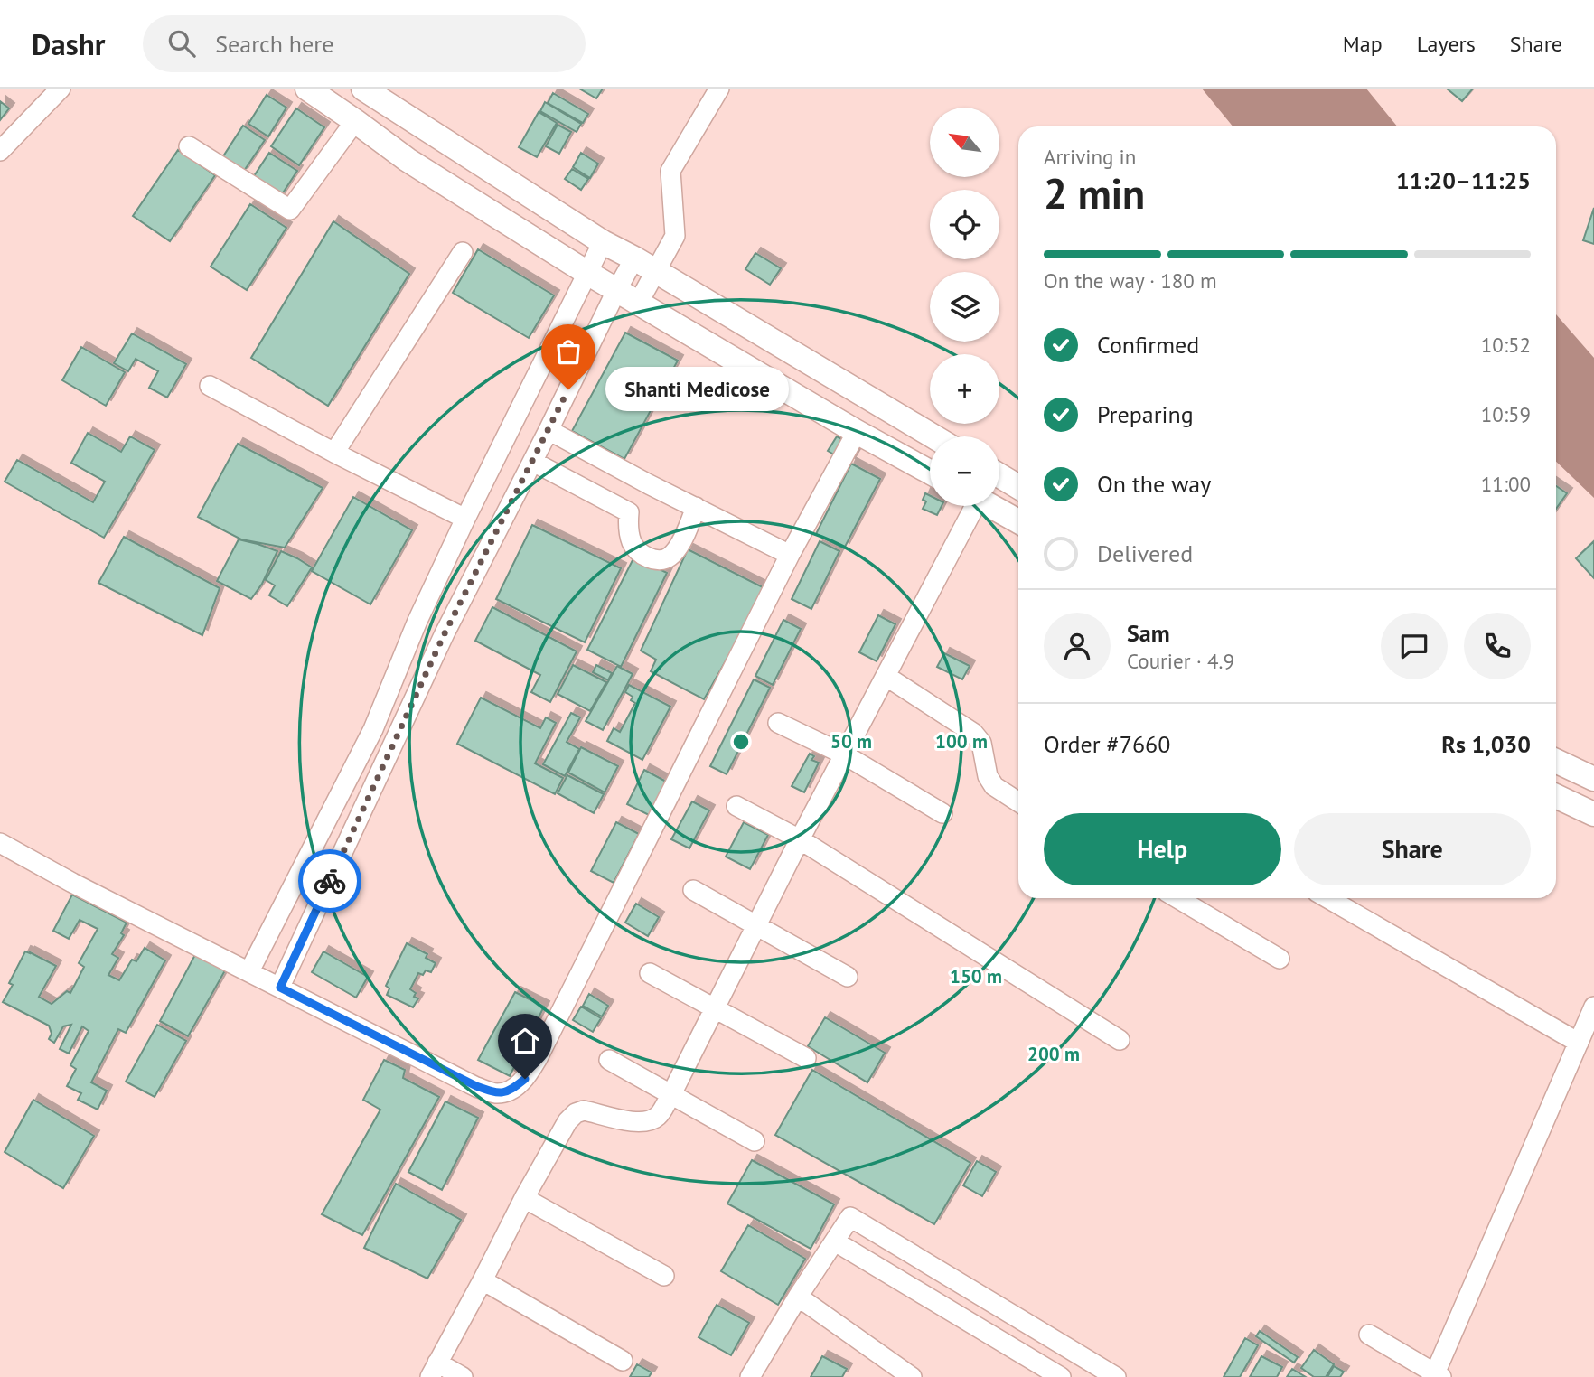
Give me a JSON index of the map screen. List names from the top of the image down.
{
  "places": ["Shanti Medicose"],
  "north": "top left",
  "page": {
    "header": "Dashr",
    "search": "Search here",
    "nav": ["Map", "Layers", "Share"],
    "map_buttons": ["+", "−"],
    "heading": ["2 min", "Arriving in", "11:20–11:25"],
    "panel": [
      "Sam",
      "Courier · 4.9",
      "Order #7660",
      "Rs 1,030"
    ],
    "bar": "On the way · 180 m",
    "list": [
      ["Confirmed", "10:52"],
      ["Preparing", "10:59"],
      ["On the way", "11:00"],
      "Delivered"
    ],
    "bubble": "Shanti Medicose",
    "buttons": ["Help", "Share"]
  },
  "rings": [
    "50 m",
    "100 m",
    "150 m",
    "200 m"
  ]
}
